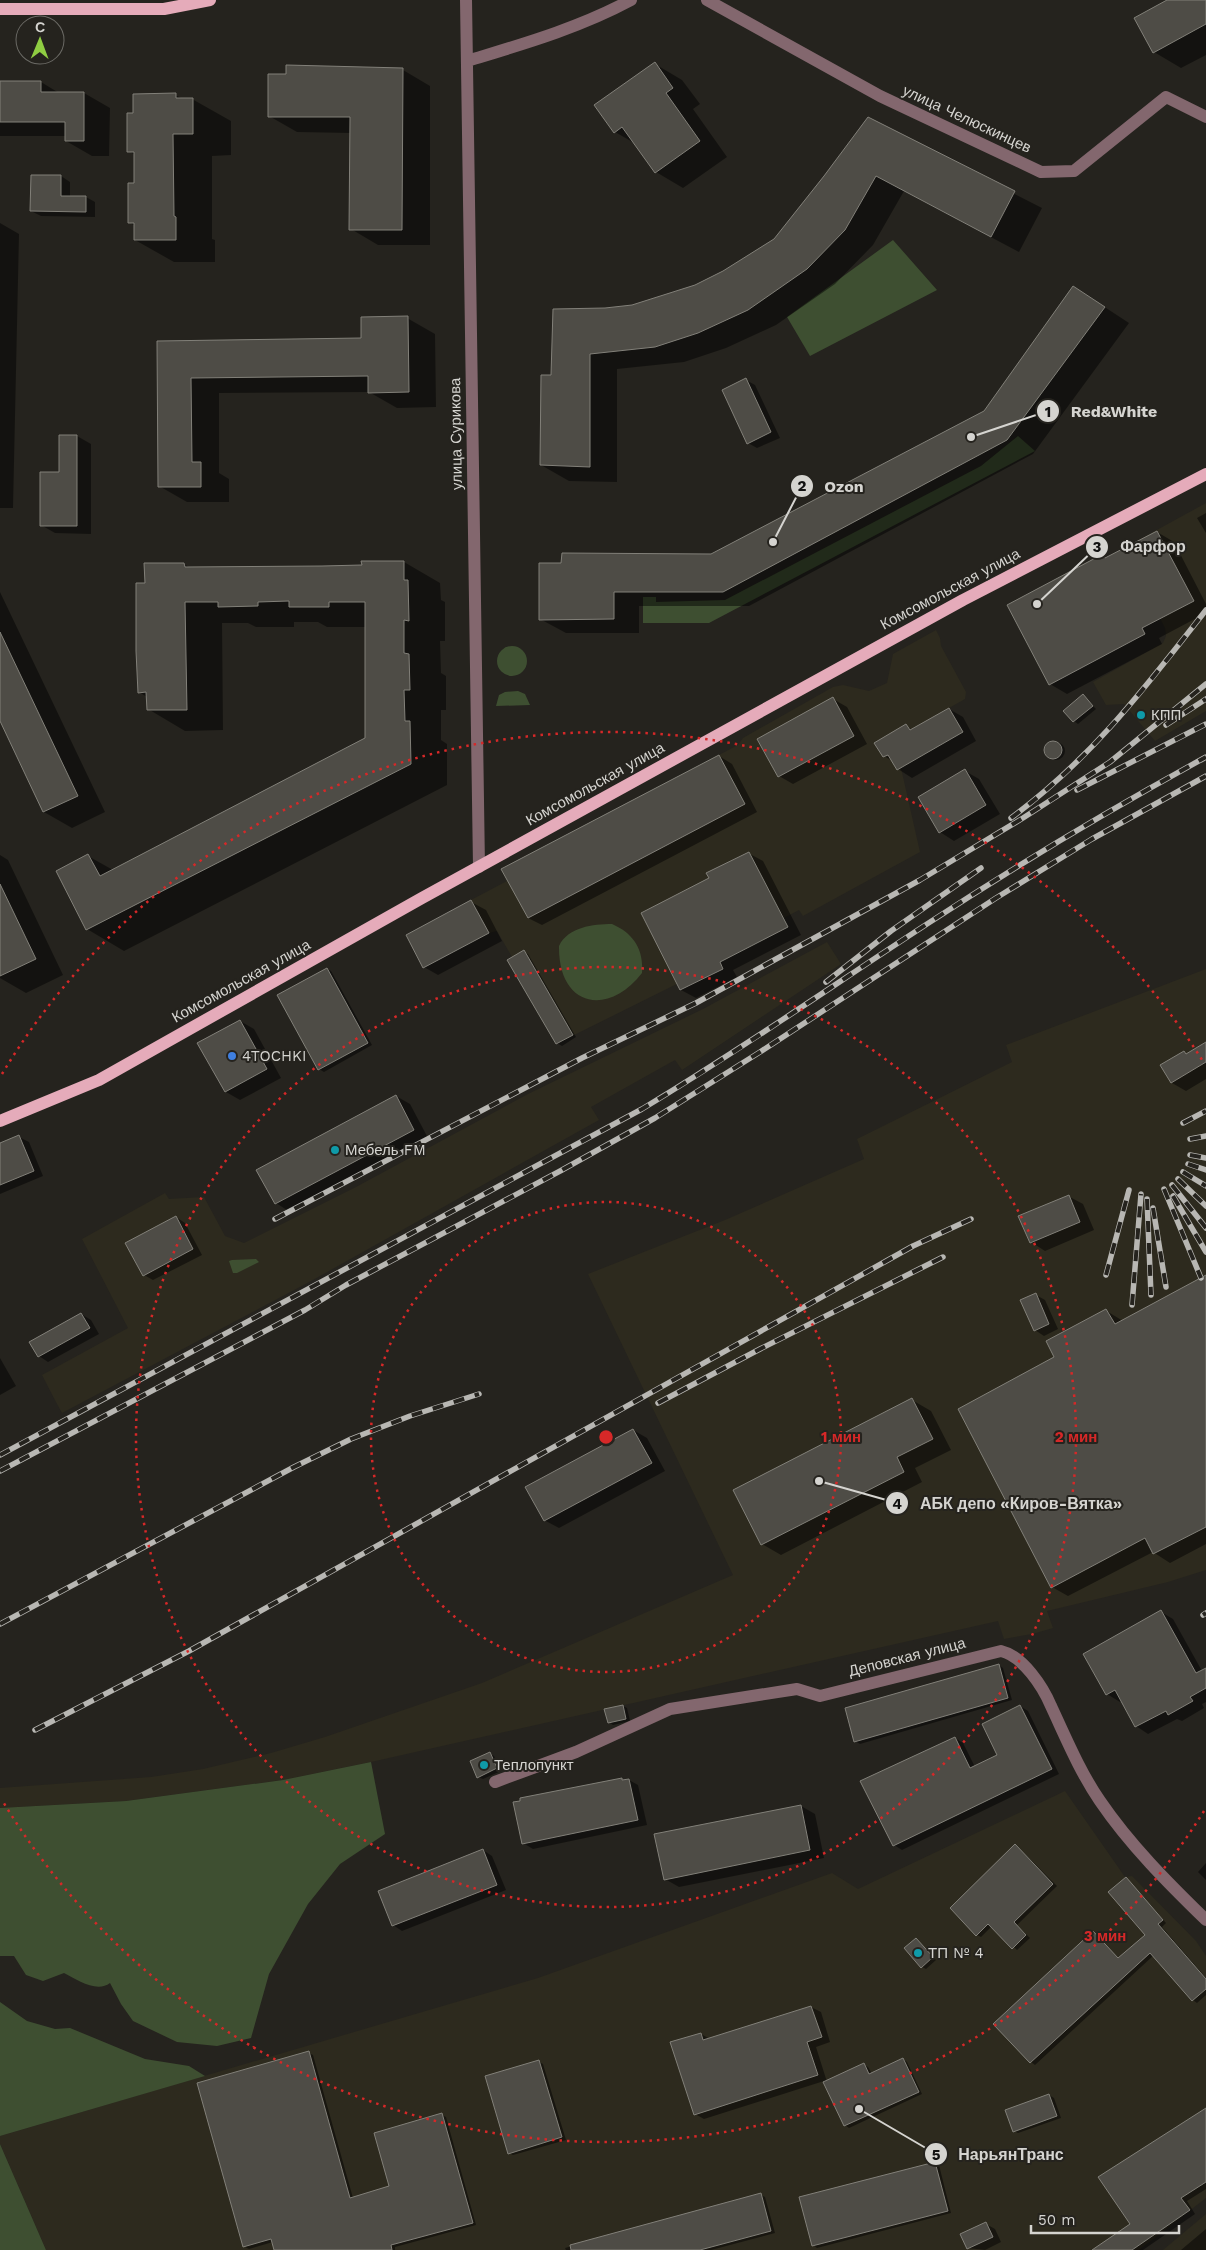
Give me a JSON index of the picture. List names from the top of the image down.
{
  "streets": {
    "main road": ["Комсомольская улица"],
    "street": ["улица Челюскинцев", "улица Сурикова", "Деповская улица"]
  },
  "crossings": [
    ["улица Сурикова", "Комсомольская улица"]
  ],
  "places": [
    "Red&White",
    "Ozon",
    "Фарфор",
    "КПП",
    "4TOCHKI",
    "Мебель FM",
    "АБК депо «Киров-Вятка»",
    "Теплопункт",
    "ТП № 4",
    "НарьянТранс"
  ],
  "scale_bar": "50 m",
  "north": "top",
  "rings": ["1 мин", "2 мин", "3 мин"]
}
